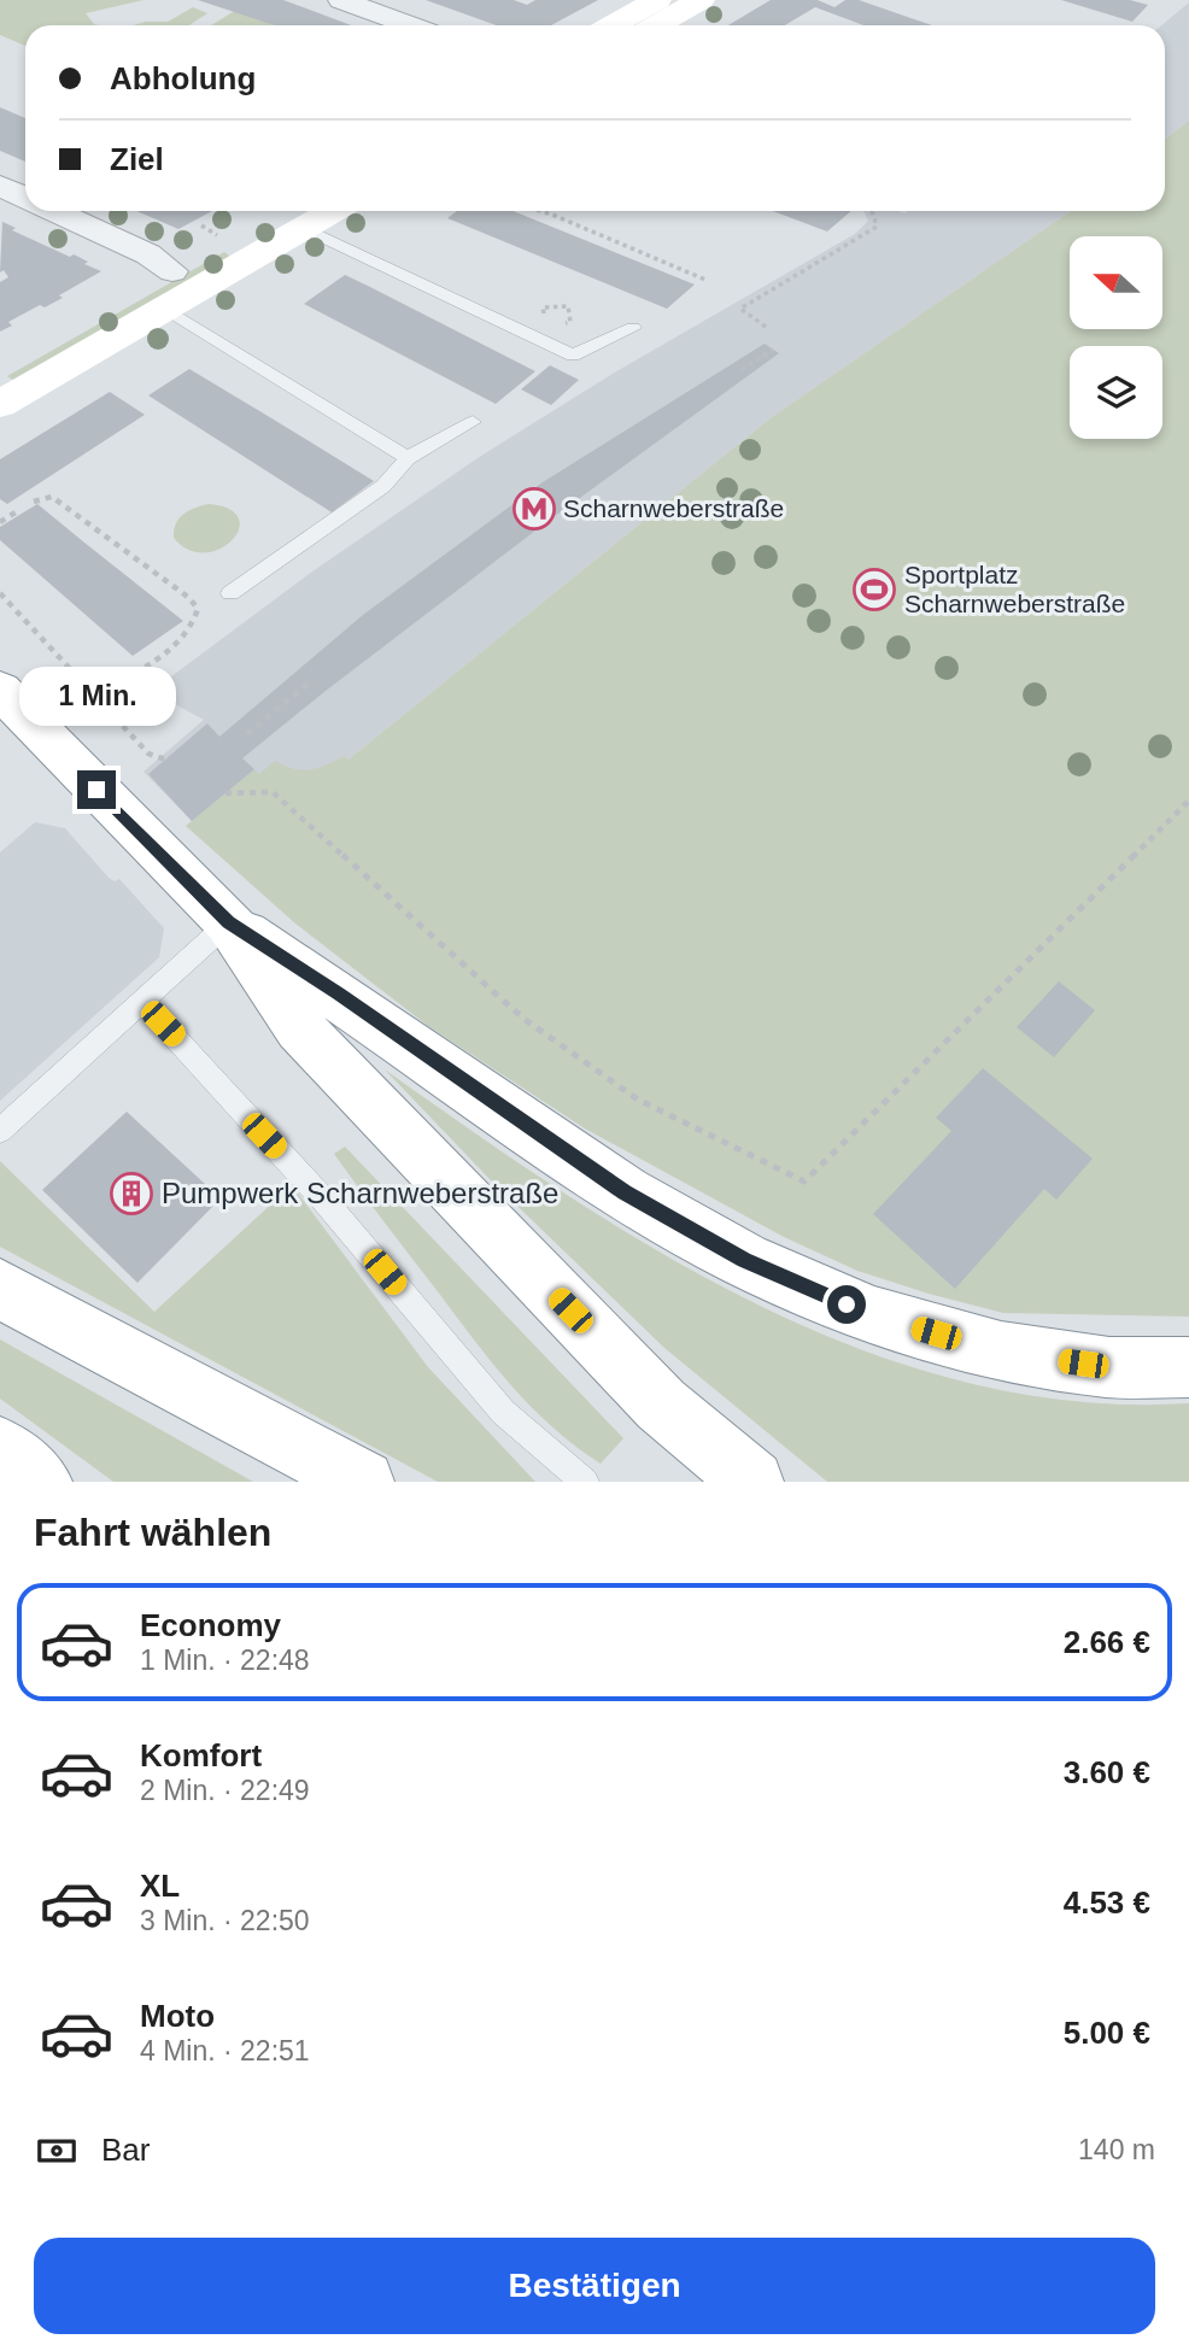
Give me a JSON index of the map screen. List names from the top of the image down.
{
  "places": {
    "metro station": ["Scharnweberstraße"],
    "sports": ["Sportplatz Scharnweberstraße"],
    "building": ["Pumpwerk Scharnweberstraße"]
  },
  "north": "left",
  "page": {
    "banner": ["Abholung", "Ziel"],
    "bubble": "1 Min.",
    "heading": "Fahrt wählen",
    "list": [
      {
        "name": "Economy",
        "note": "1 Min. · 22:48",
        "value": "2.66 €"
      },
      {
        "name": "Komfort",
        "note": "2 Min. · 22:49",
        "value": "3.60 €"
      },
      {
        "name": "XL",
        "note": "3 Min. · 22:50",
        "value": "4.53 €"
      },
      {
        "name": "Moto",
        "note": "4 Min. · 22:51",
        "value": "5.00 €"
      }
    ],
    "pay": ["Bar", "140 m"],
    "buttons": "Bestätigen"
  }
}
